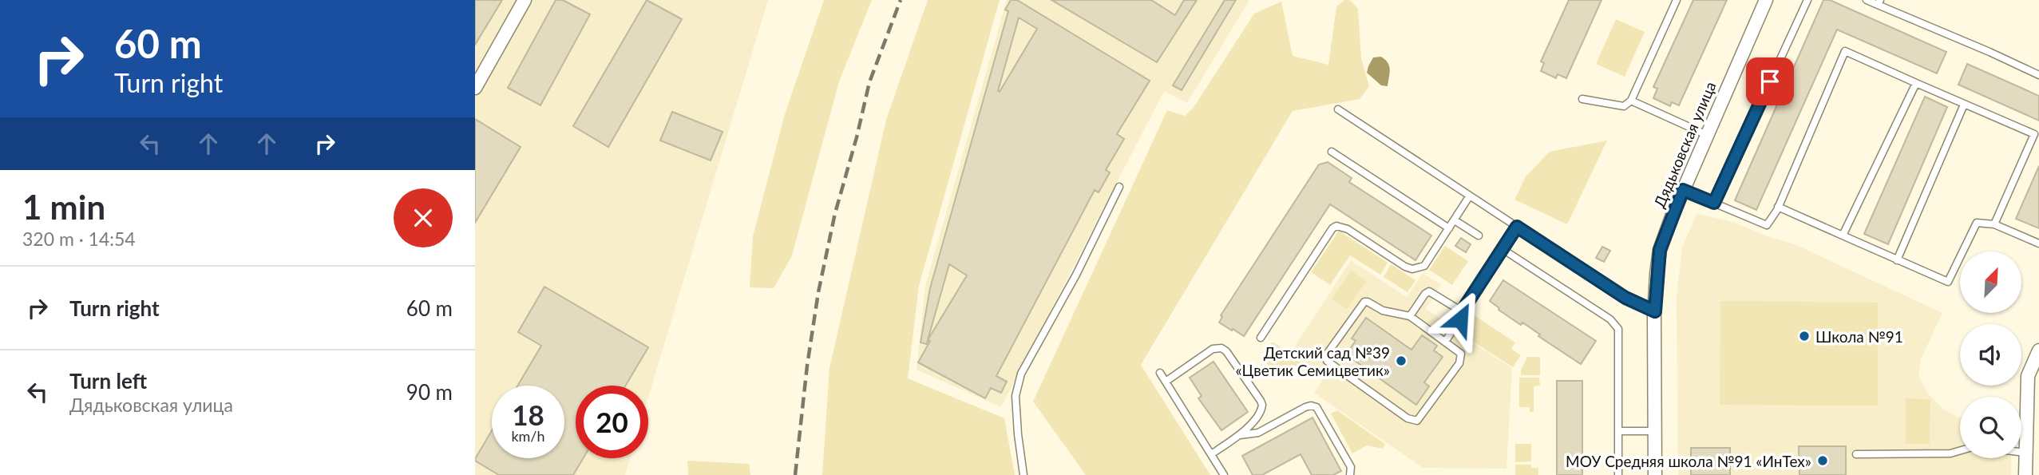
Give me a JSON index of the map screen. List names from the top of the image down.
{
  "streets": {
    "street": ["Дядьковская улица"]
  },
  "places": ["Школа №91", "Детский сад №39 «Цветик Семицветик»", "МОУ Средняя школа №91 «ИнТех»"],
  "north": "top right",
  "page": {
    "turn": ["60 m", "Turn right"],
    "heading": ["1 min", "320 m · 14:54"],
    "list": [
      {
        "name": "Turn right",
        "value": "60 m"
      },
      {
        "name": "Turn left",
        "note": "Дядьковская улица",
        "value": "90 m"
      }
    ],
    "speed": "18 km/h",
    "limit": "20"
  }
}
